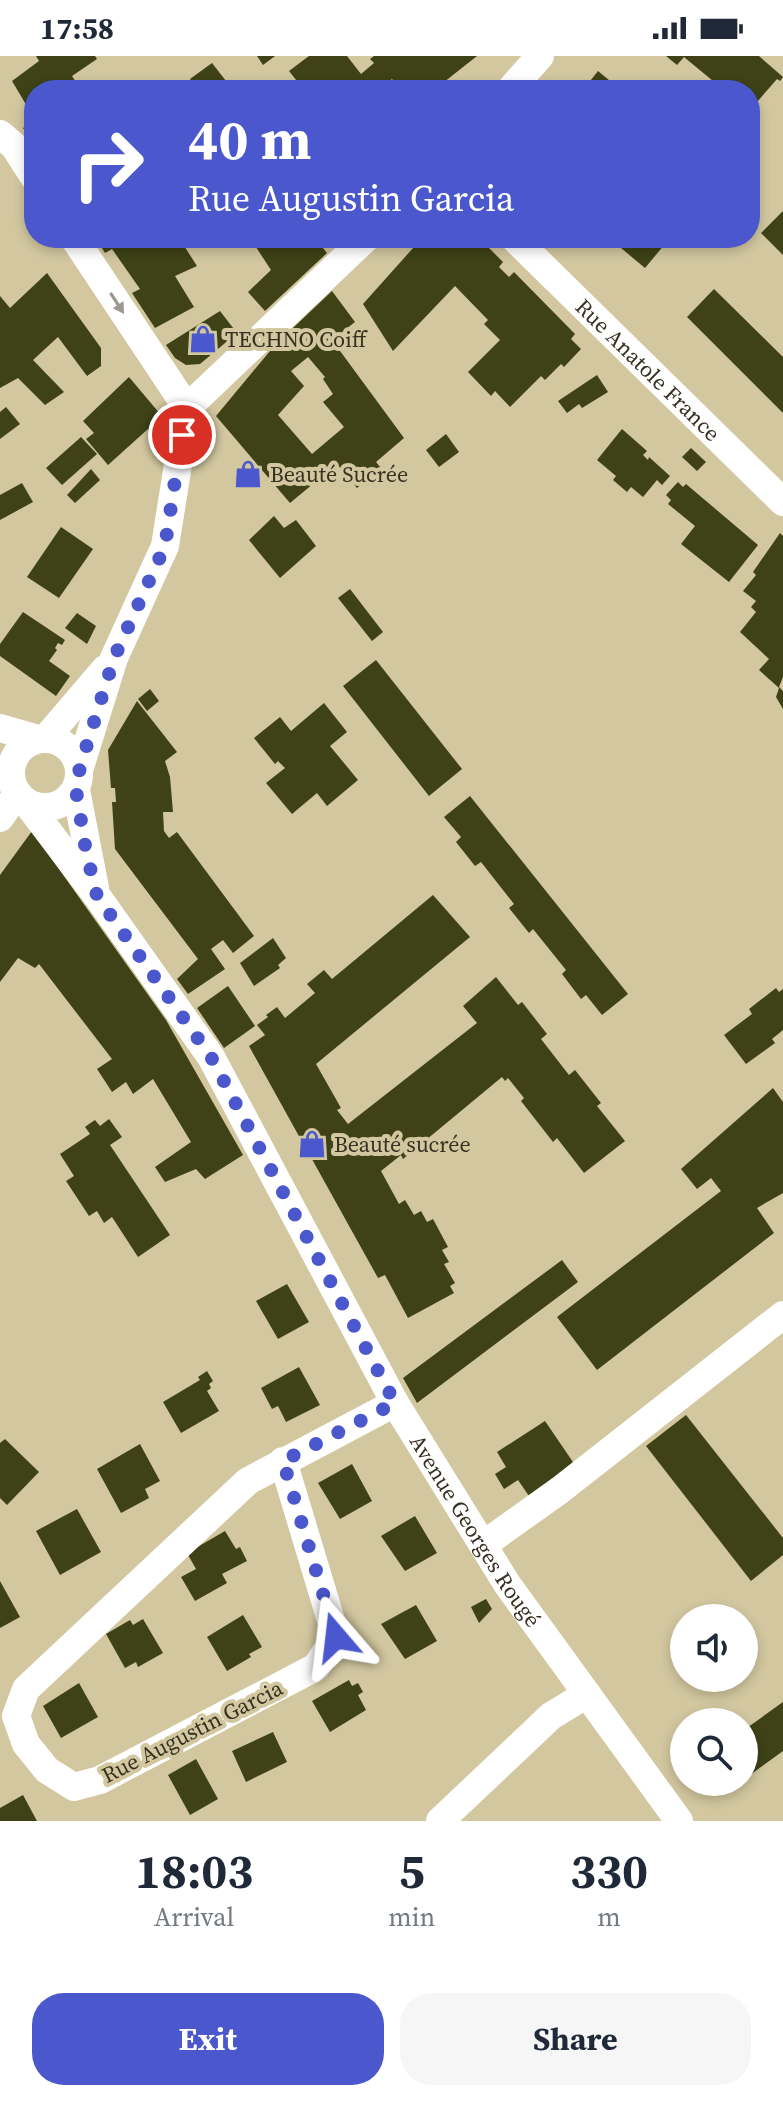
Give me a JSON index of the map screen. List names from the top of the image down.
{
  "streets": {
    "street": ["Rue Anatole France", "Avenue Georges Rougé", "Rue Augustin Garcia"]
  },
  "crossings": [
    ["Avenue Georges Rougé", "Rue Augustin Garcia"]
  ],
  "places": {
    "shop": ["TECHNO Coiff", "Beauté Sucrée", "Beauté sucrée"]
  },
  "page": {
    "status": "17:58",
    "turn": ["40 m", "Rue Augustin Garcia"],
    "eta": [
      "18:03",
      "Arrival",
      "5",
      "min",
      "330",
      "m"
    ],
    "buttons": ["Exit", "Share"]
  }
}
